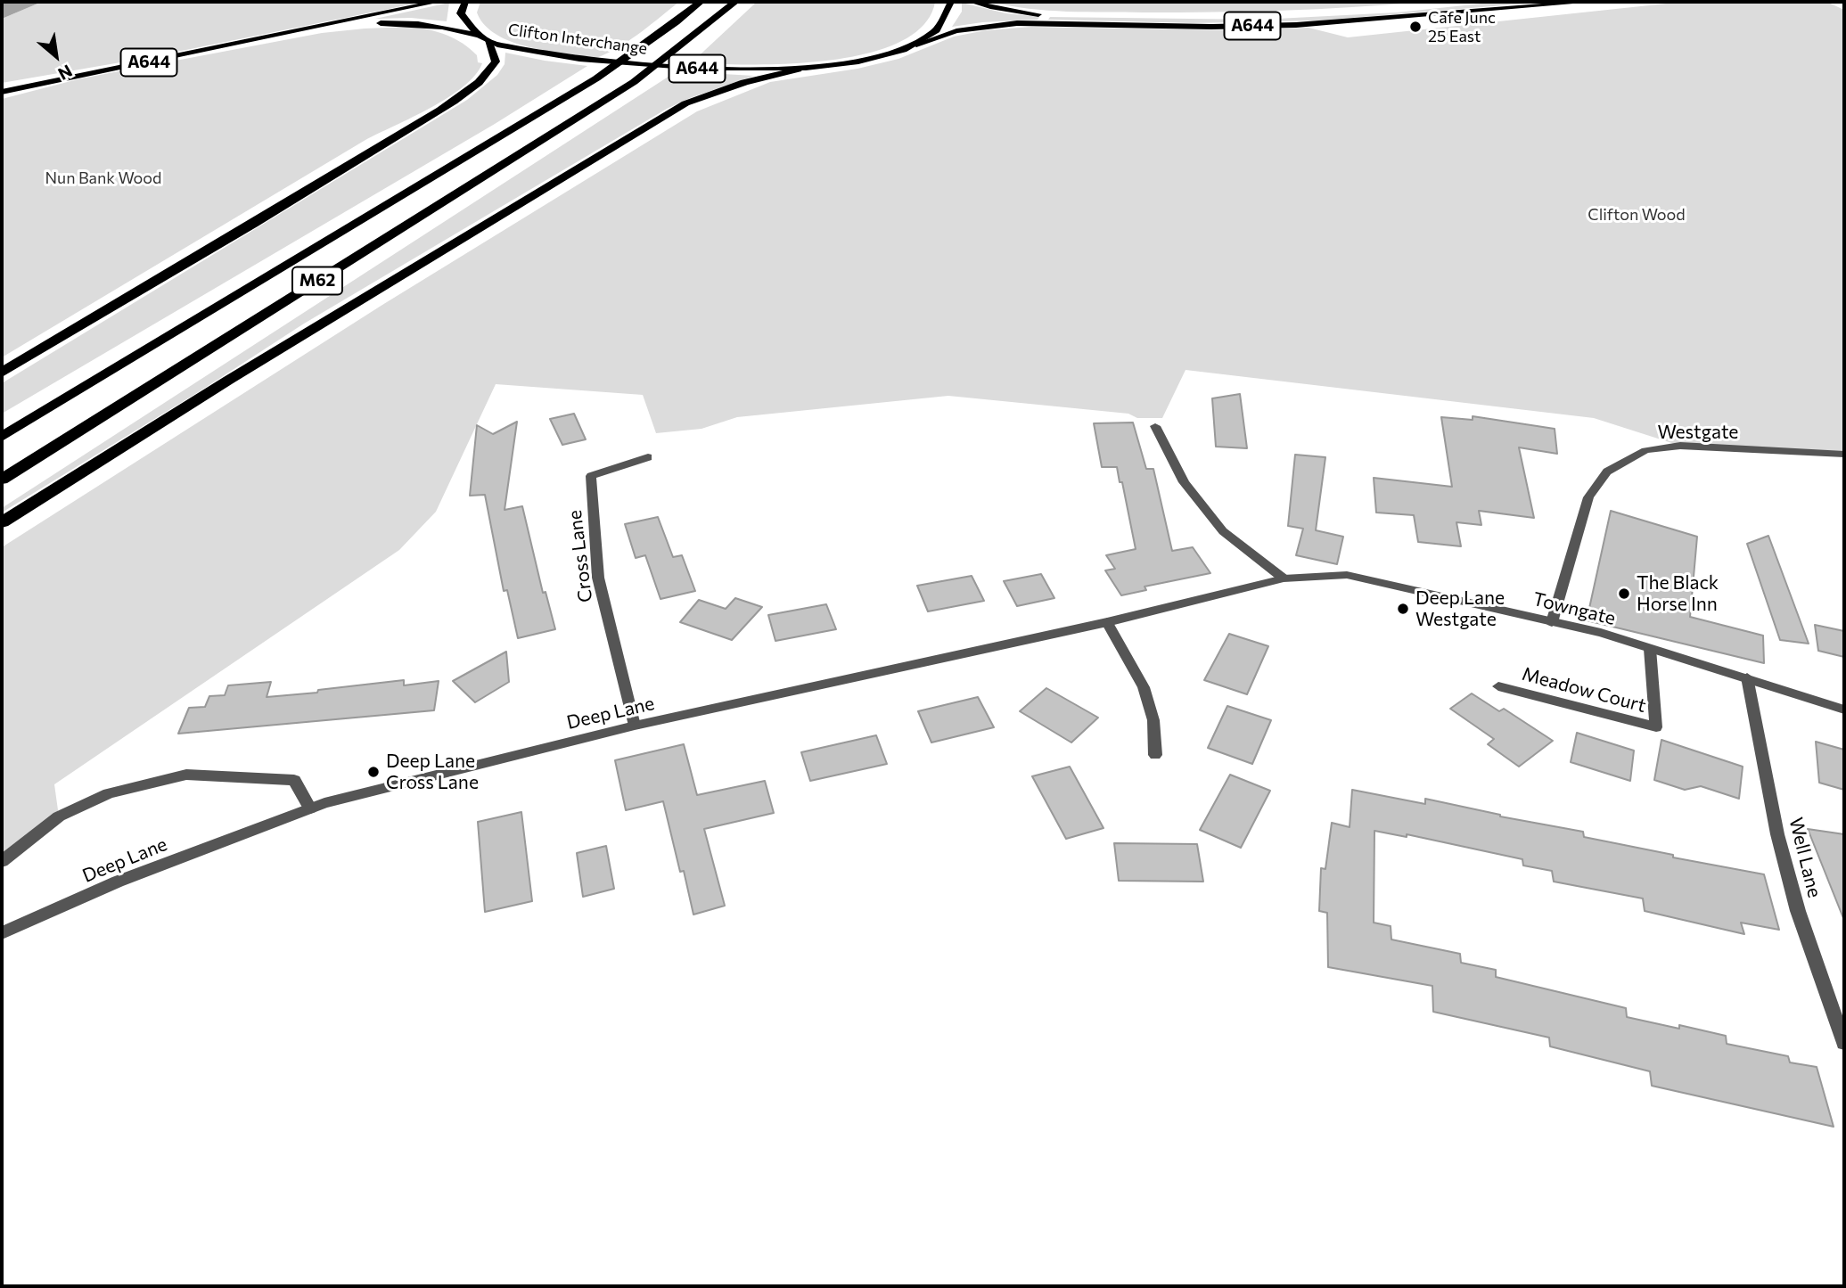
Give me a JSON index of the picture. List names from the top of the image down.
{
  "streets": {
    "highway": ["A644", "Clifton Interchange", "M62"],
    "street": [
      "Westgate",
      "Cross Lane",
      "Towngate",
      "Meadow Court",
      "Deep Lane",
      "Well Lane"
    ]
  },
  "crossings": [
    ["A644", "Clifton Interchange"],
    ["Westgate", "Towngate"],
    ["Cross Lane", "Deep Lane"],
    ["Towngate", "Meadow Court"],
    ["Towngate", "Deep Lane"],
    ["Towngate", "Well Lane"]
  ],
  "parks": ["Nun Bank Wood", "Clifton Wood"],
  "places": [
    "Cafe Junc 25 East",
    "The Black Horse Inn",
    "Deep Lane Westgate",
    "Deep Lane Cross Lane"
  ],
  "north": "bottom right"
}
